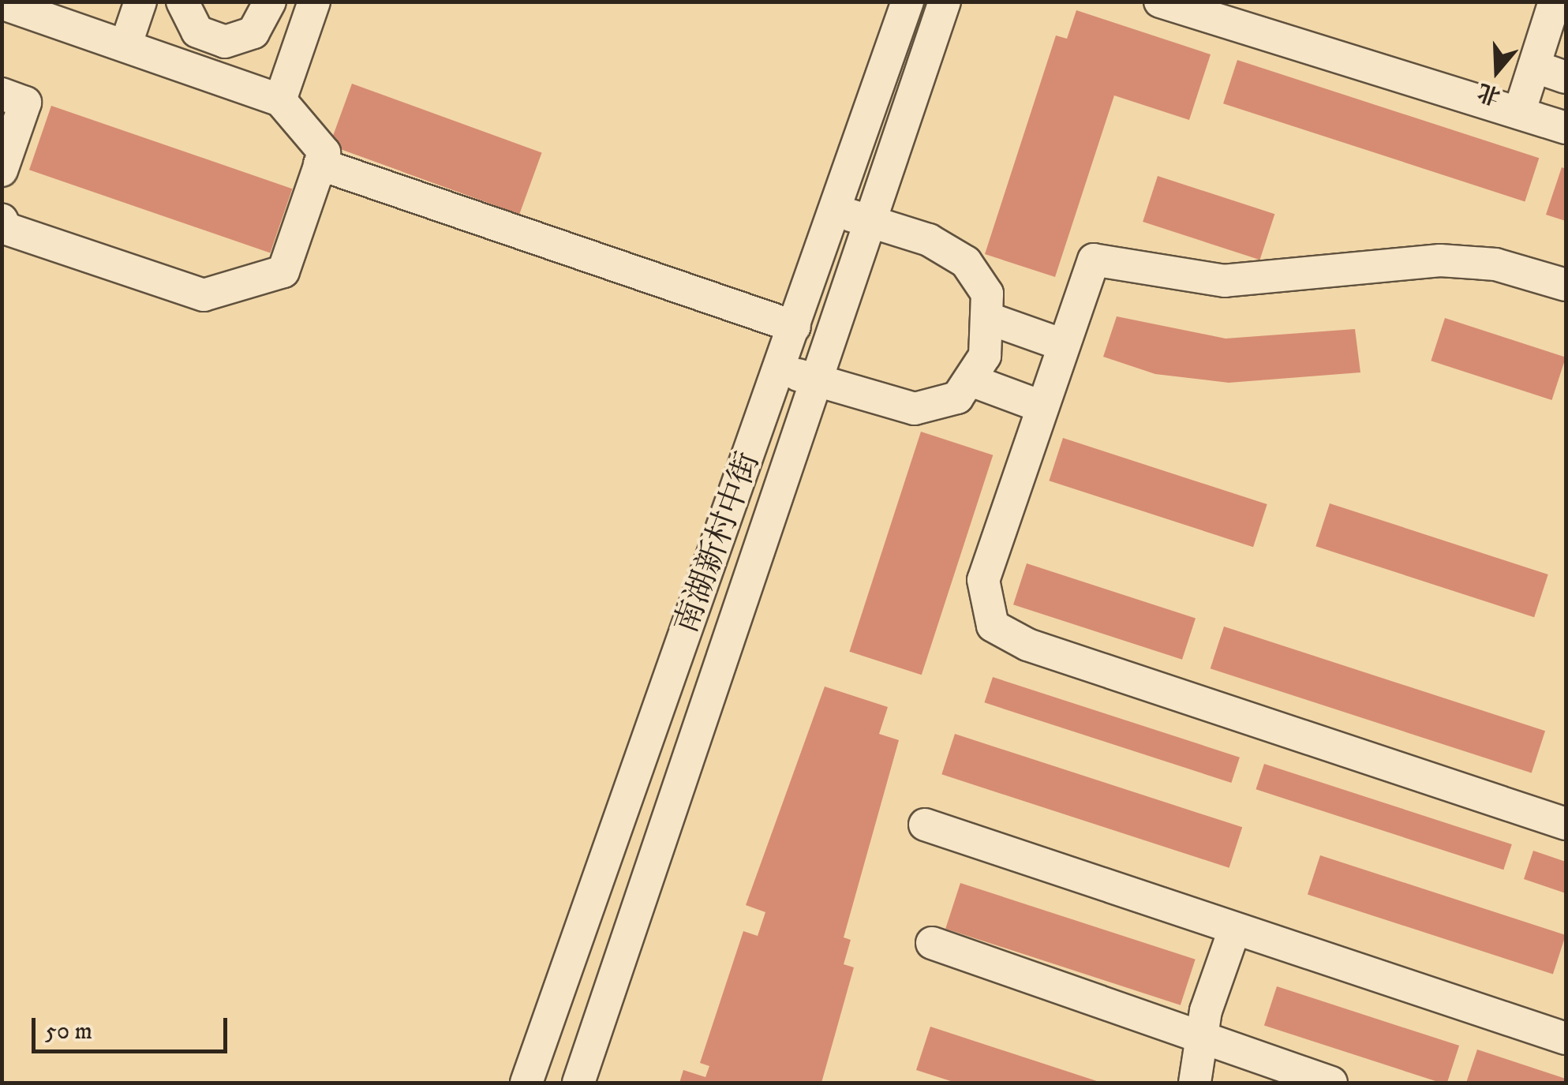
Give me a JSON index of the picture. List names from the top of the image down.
{
  "streets": {
    "street": ["南湖新村中街"]
  },
  "scale_bar": "50 m",
  "north": "bottom"
}
